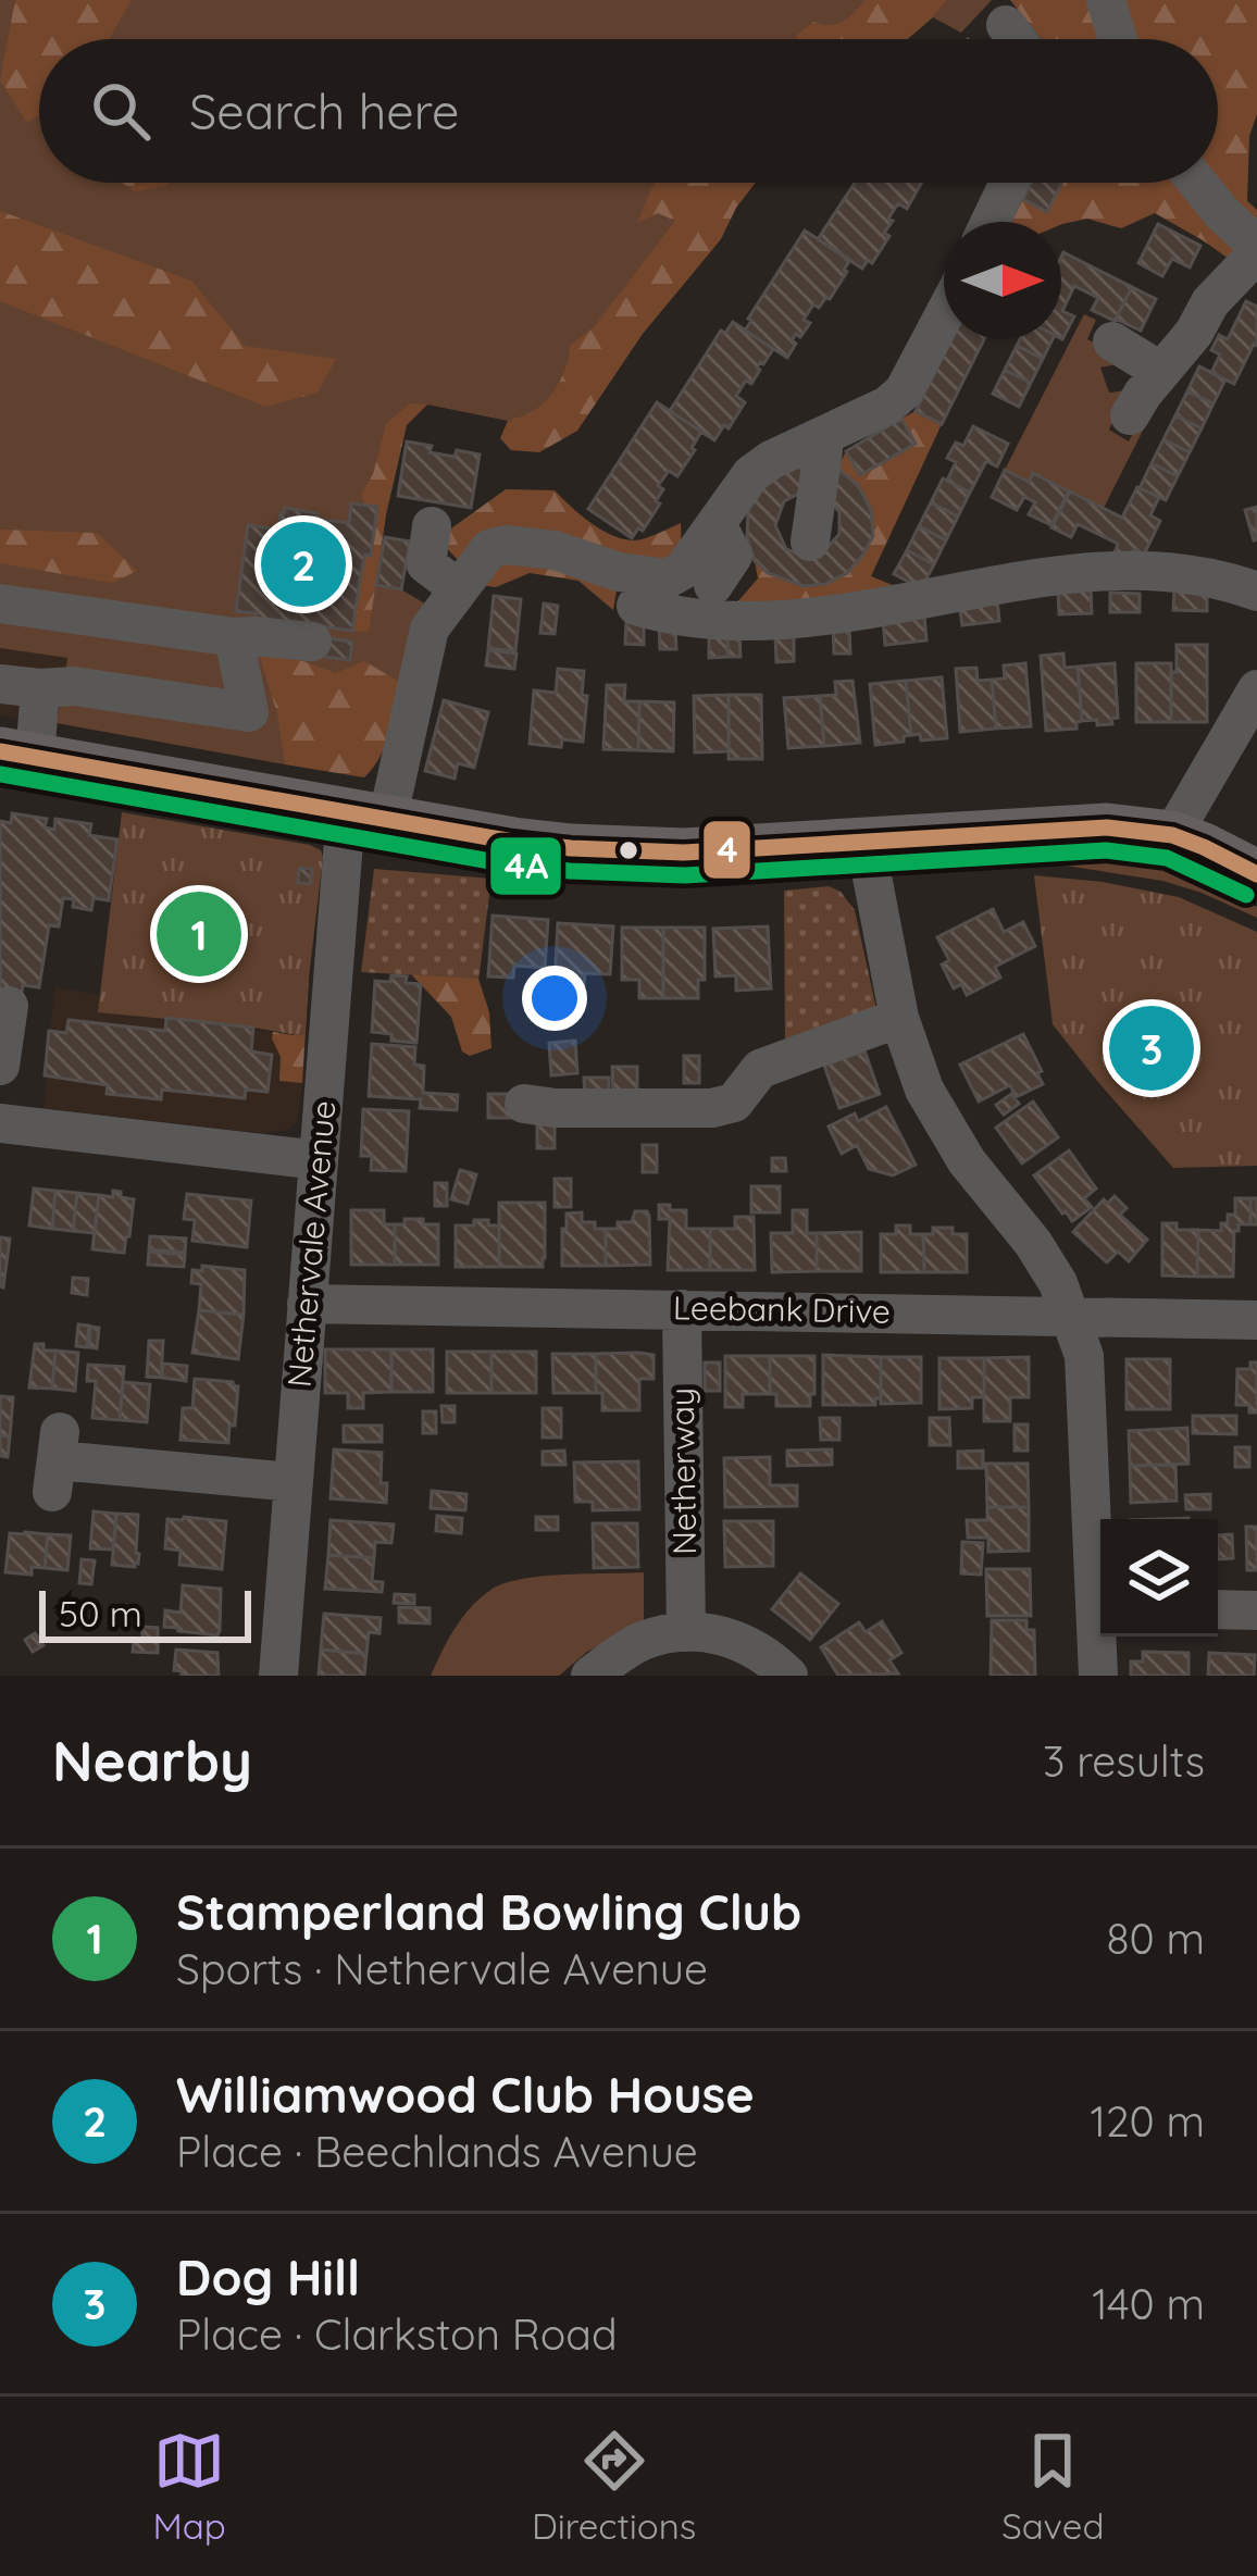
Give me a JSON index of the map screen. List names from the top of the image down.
{
  "streets": {
    "street": ["Nethervale Avenue", "Leebank Drive", "Netherway"]
  },
  "crossings": [
    ["Nethervale Avenue", "Leebank Drive"],
    ["Leebank Drive", "Netherway"]
  ],
  "lines": ["transit line 4", "transit line 4A"],
  "scale_bar": "50 m",
  "north": "right",
  "page": {
    "search": "Search here",
    "pins": ["2", "1", "3"],
    "scale": "50 m",
    "heading": ["Nearby", "3 results"],
    "list": [
      {
        "mark": "1",
        "name": "Stamperland Bowling Club",
        "note": "Sports · Nethervale Avenue",
        "value": "80 m"
      },
      {
        "mark": "2",
        "name": "Williamwood Club House",
        "note": "Place · Beechlands Avenue",
        "value": "120 m"
      },
      {
        "mark": "3",
        "name": "Dog Hill",
        "note": "Place · Clarkston Road",
        "value": "140 m"
      }
    ],
    "nav": ["Map", "Directions", "Saved"]
  }
}
